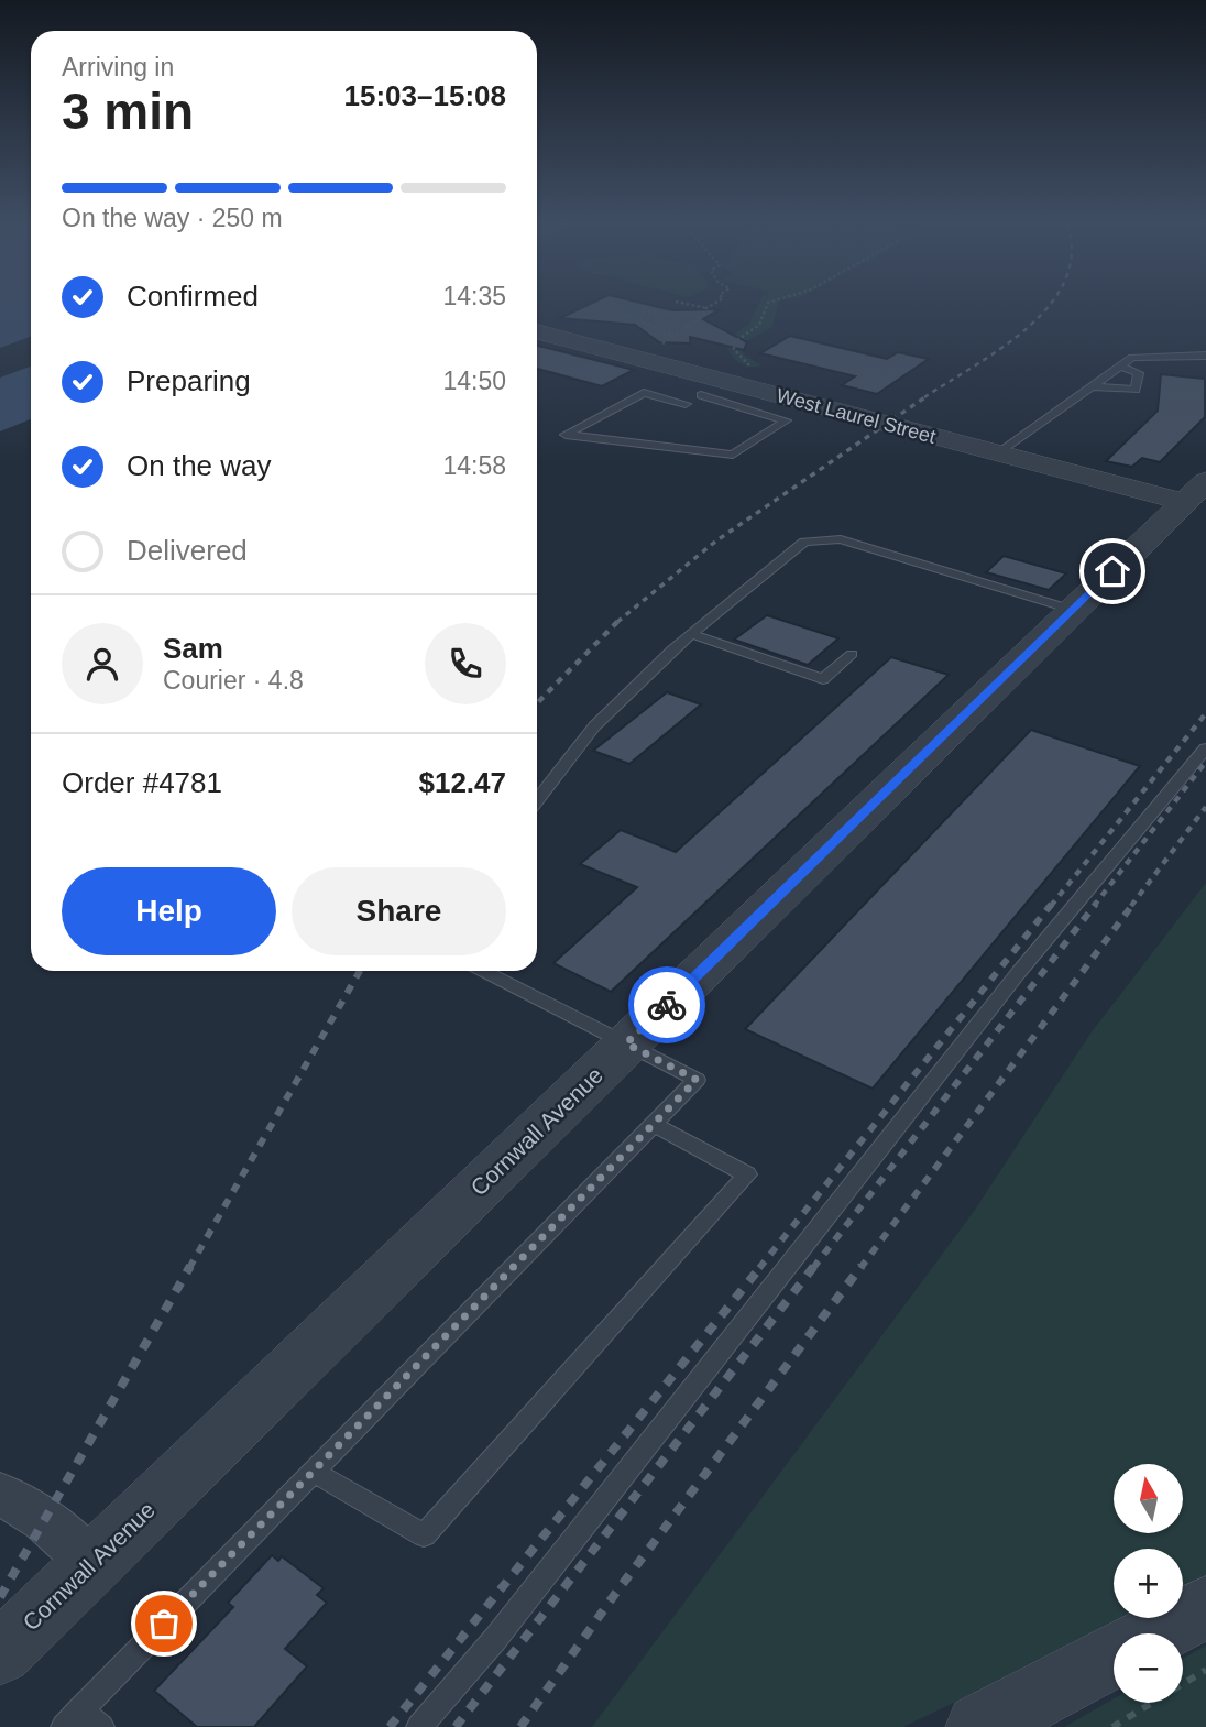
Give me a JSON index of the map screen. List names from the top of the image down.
{
  "streets": {
    "street": ["West Laurel Street", "Cornwall Avenue"]
  },
  "crossings": [
    ["West Laurel Street", "Cornwall Avenue"]
  ],
  "north": "top",
  "page": {
    "heading": ["3 min", "Arriving in", "15:03–15:08"],
    "panel": [
      "Sam",
      "Courier · 4.8",
      "Order #4781",
      "$12.47"
    ],
    "bar": "On the way · 250 m",
    "list": [
      ["Confirmed", "14:35"],
      ["Preparing", "14:50"],
      ["On the way", "14:58"],
      "Delivered"
    ],
    "buttons": ["Help", "Share"],
    "map_buttons": ["+", "−"]
  }
}
